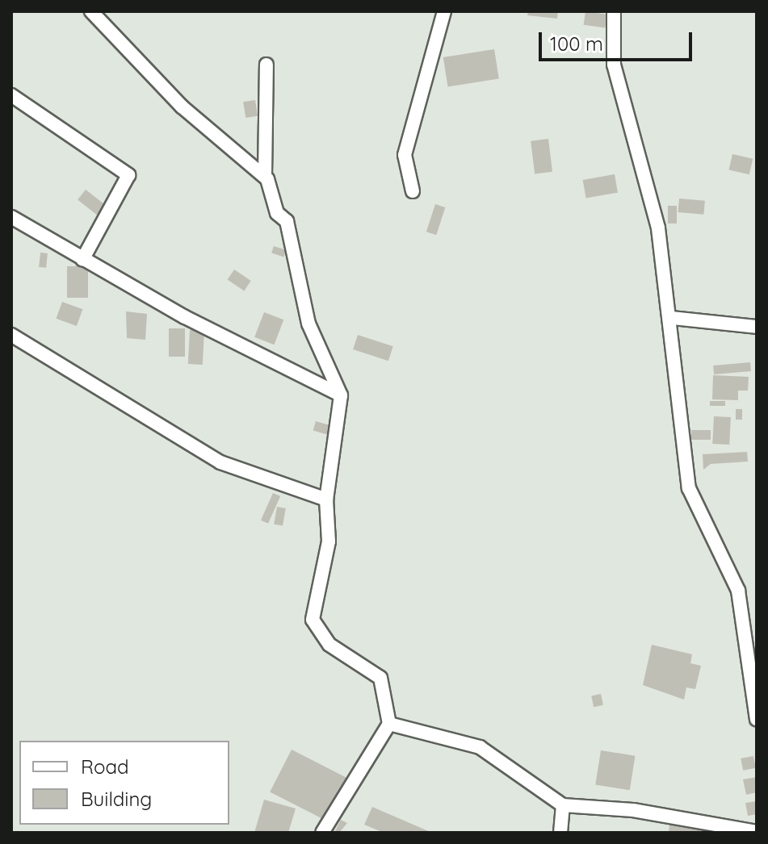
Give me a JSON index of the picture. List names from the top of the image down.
{
  "legend": ["Road", "Building"],
  "scale_bar": "100 m"
}
